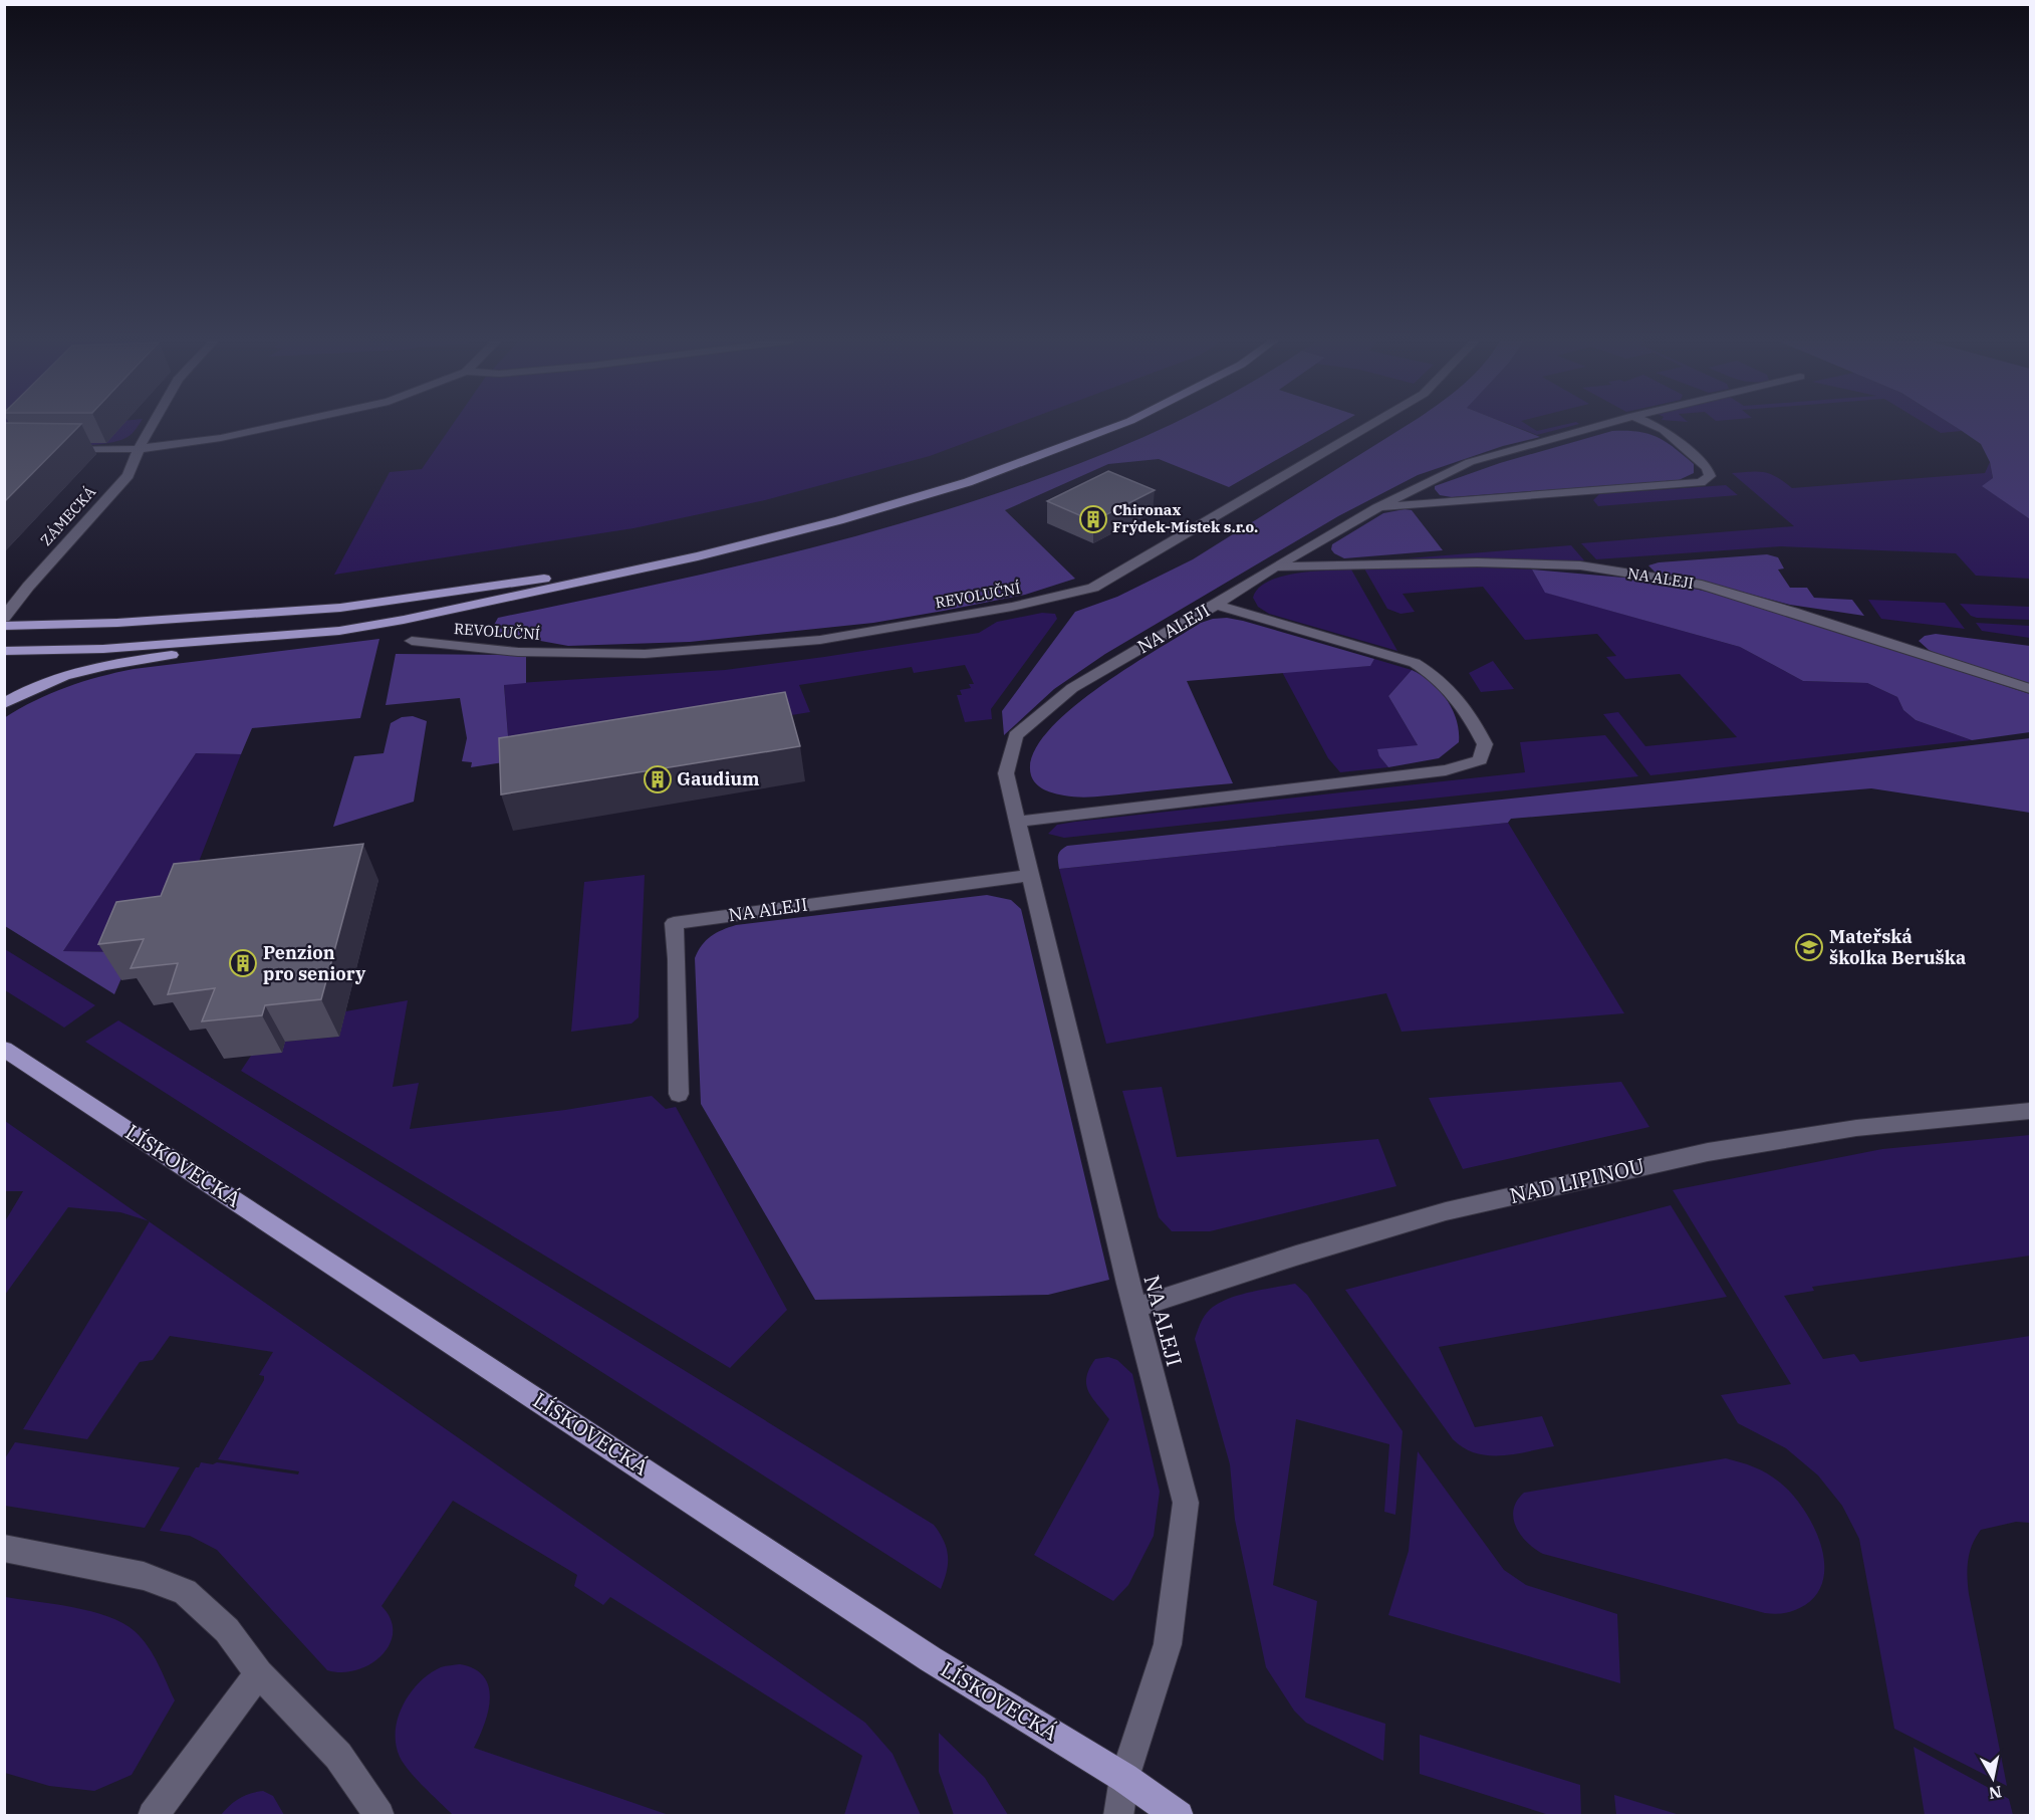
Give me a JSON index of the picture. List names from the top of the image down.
{
  "streets": {
    "main road": ["REVOLUČNÍ", "LÍSKOVECKÁ"],
    "street": ["ZÁMECKÁ", "NA ALEJI", "NAD LIPINOU"]
  },
  "crossings": [
    ["NA ALEJI", "LÍSKOVECKÁ"],
    ["NA ALEJI", "NAD LIPINOU"]
  ],
  "places": {
    "building": ["Chironax Frýdek-Místek s.r.o.", "Gaudium", "Penzion pro seniory"],
    "school or university": ["Mateřská školka Beruška"]
  },
  "north": "bottom"
}
